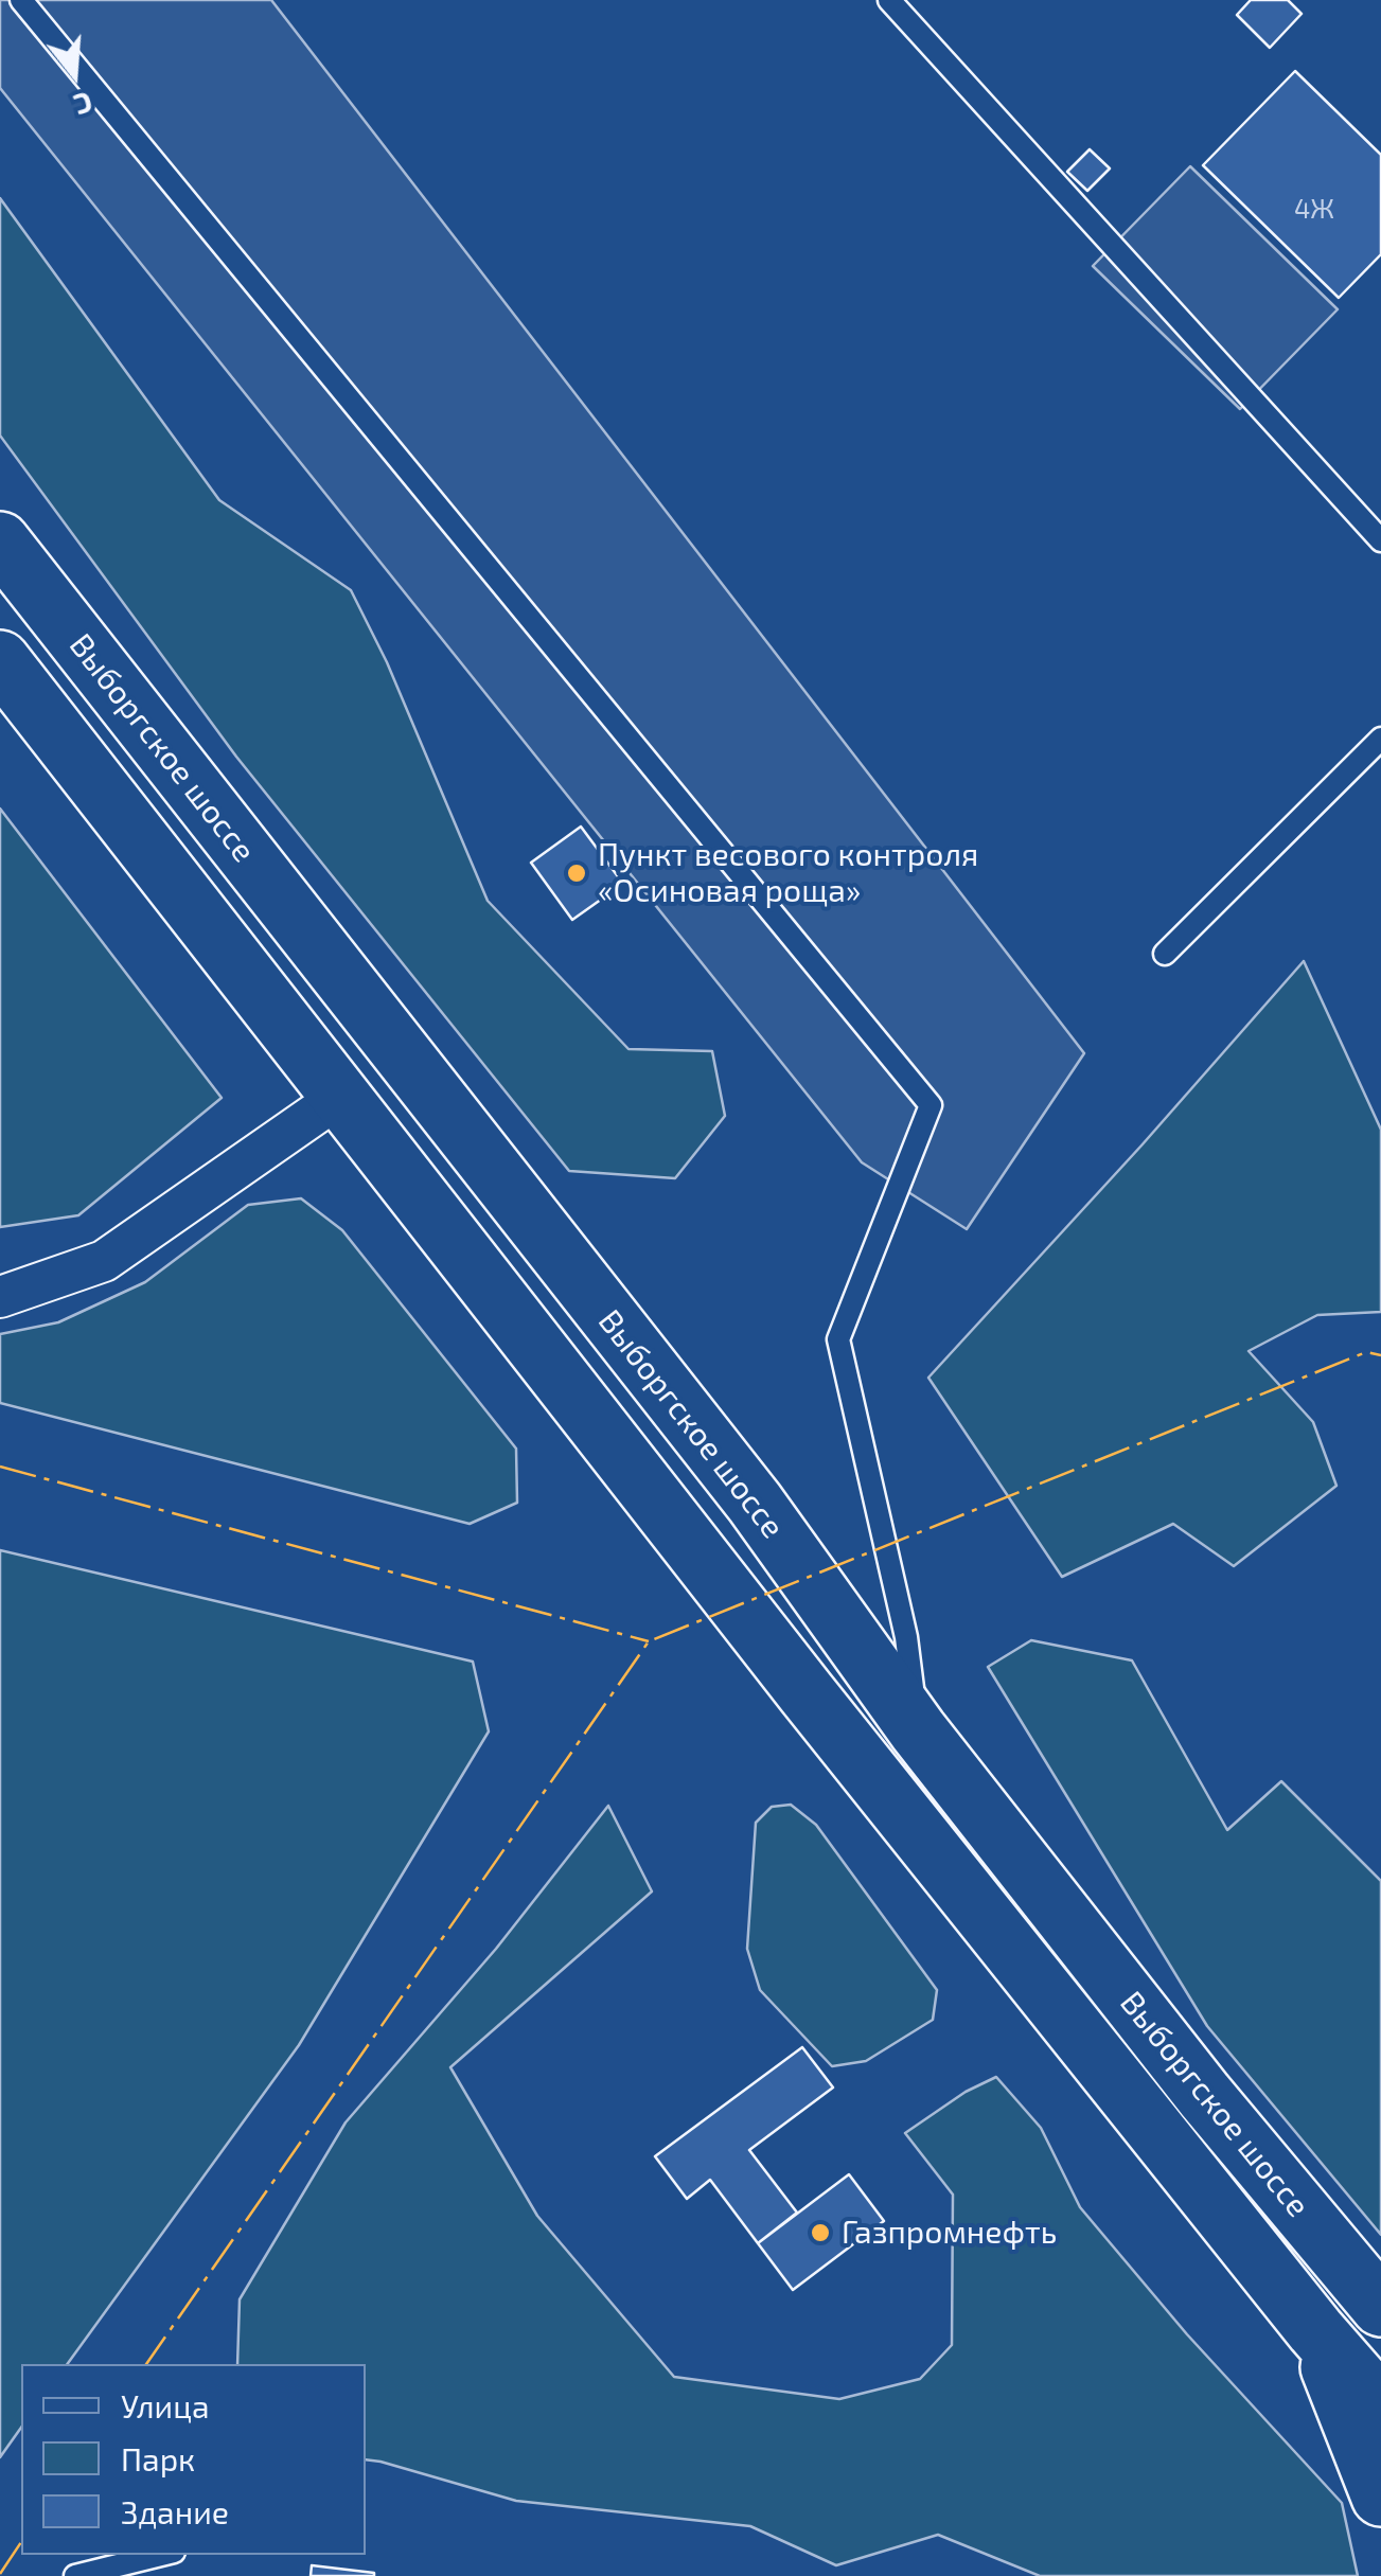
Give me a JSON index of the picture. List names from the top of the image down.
{
  "streets": {
    "main road": ["Выборгское шоссе"]
  },
  "places": ["Пункт весового контроля «Осиновая роща»", "Газпромнефть"],
  "house_numbers": ["4Ж"],
  "legend": ["Улица", "Парк", "Здание"],
  "north": "bottom"
}
